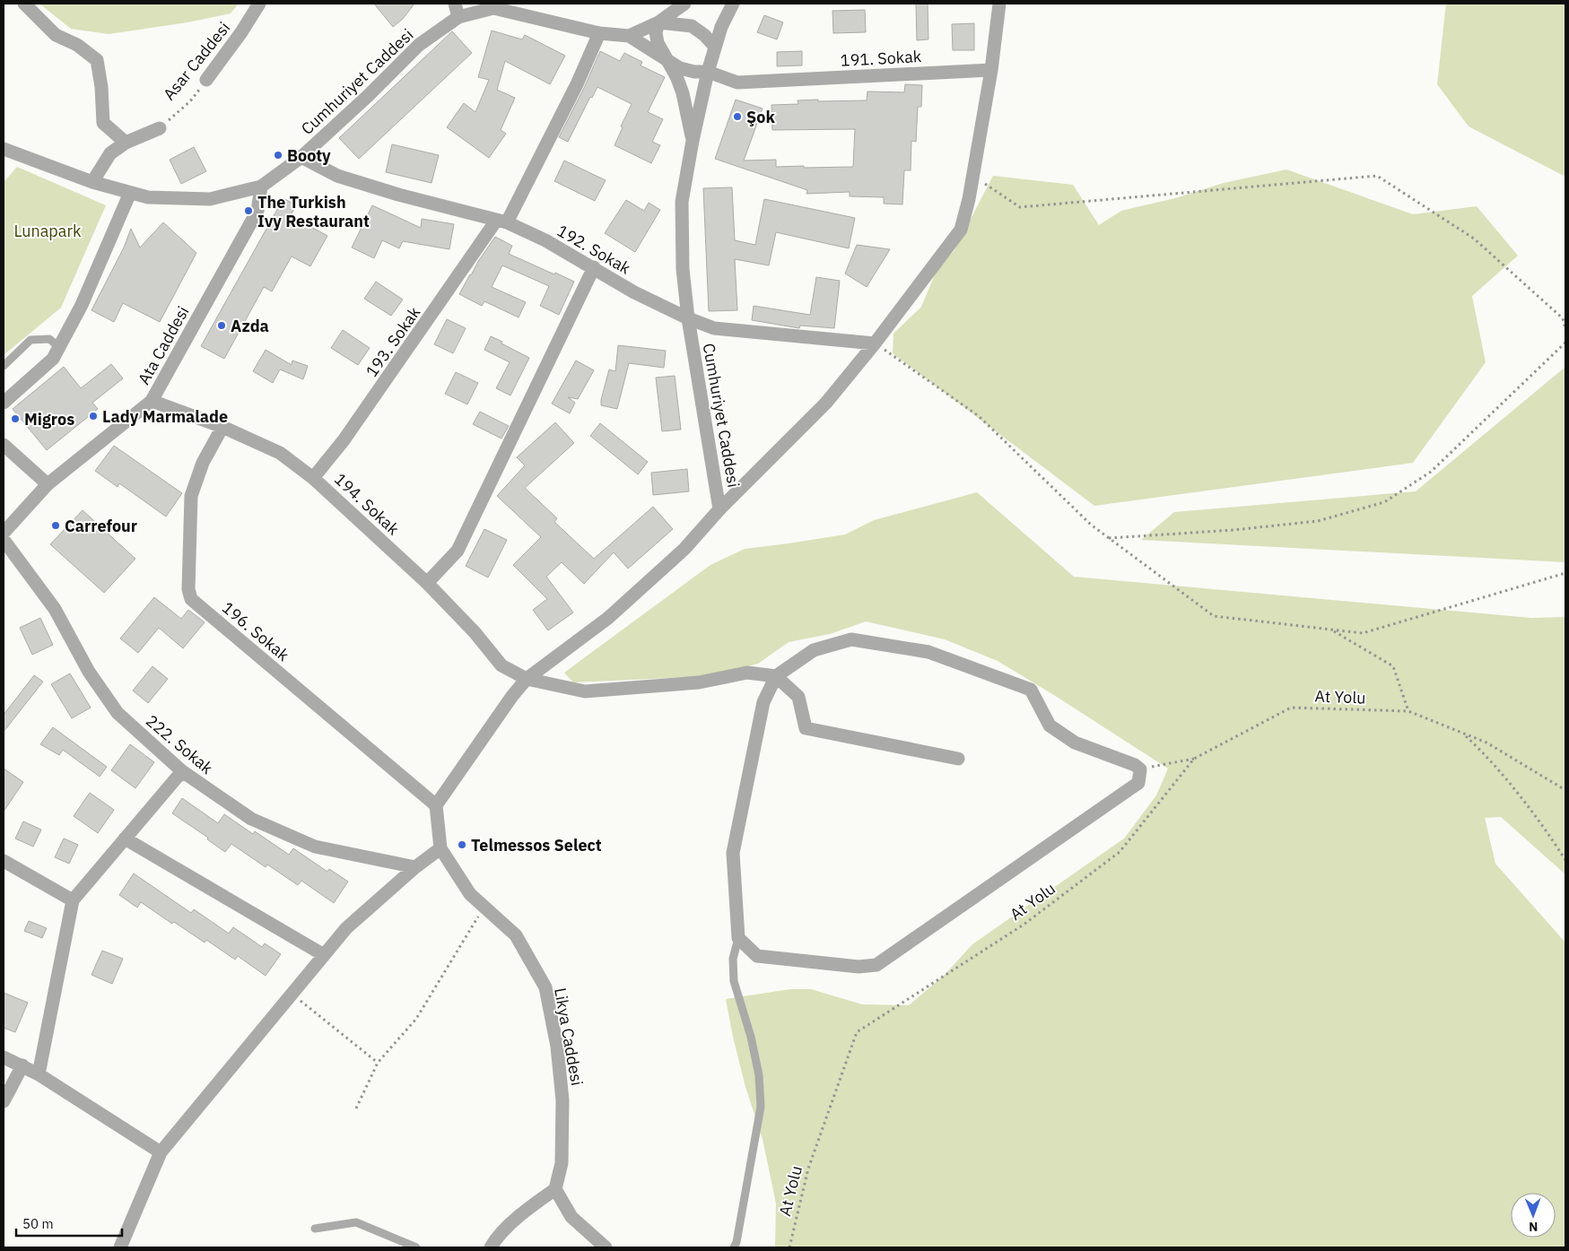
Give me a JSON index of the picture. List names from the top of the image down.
{
  "streets": {
    "street": [
      "191. Sokak",
      "Asar Caddesi",
      "Cumhuriyet Caddesi",
      "192. Sokak",
      "193. Sokak",
      "Ata Caddesi",
      "194. Sokak",
      "196. Sokak",
      "222. Sokak",
      "Likya Caddesi"
    ],
    "path": ["At Yolu"]
  },
  "crossings": [
    ["191. Sokak", "Cumhuriyet Caddesi"],
    ["Cumhuriyet Caddesi", "192. Sokak"],
    ["Cumhuriyet Caddesi", "193. Sokak"],
    ["Cumhuriyet Caddesi", "Ata Caddesi"],
    ["Cumhuriyet Caddesi", "194. Sokak"],
    ["192. Sokak", "193. Sokak"],
    ["193. Sokak", "194. Sokak"],
    ["Ata Caddesi", "194. Sokak"],
    ["194. Sokak", "196. Sokak"],
    ["196. Sokak", "Likya Caddesi"]
  ],
  "parks": ["Lunapark"],
  "places": [
    "Şok",
    "Booty",
    "The Turkish Ivy Restaurant",
    "Azda",
    "Lady Marmalade",
    "Migros",
    "Carrefour",
    "Telmessos Select"
  ],
  "scale_bar": "50 m",
  "north": "bottom"
}
